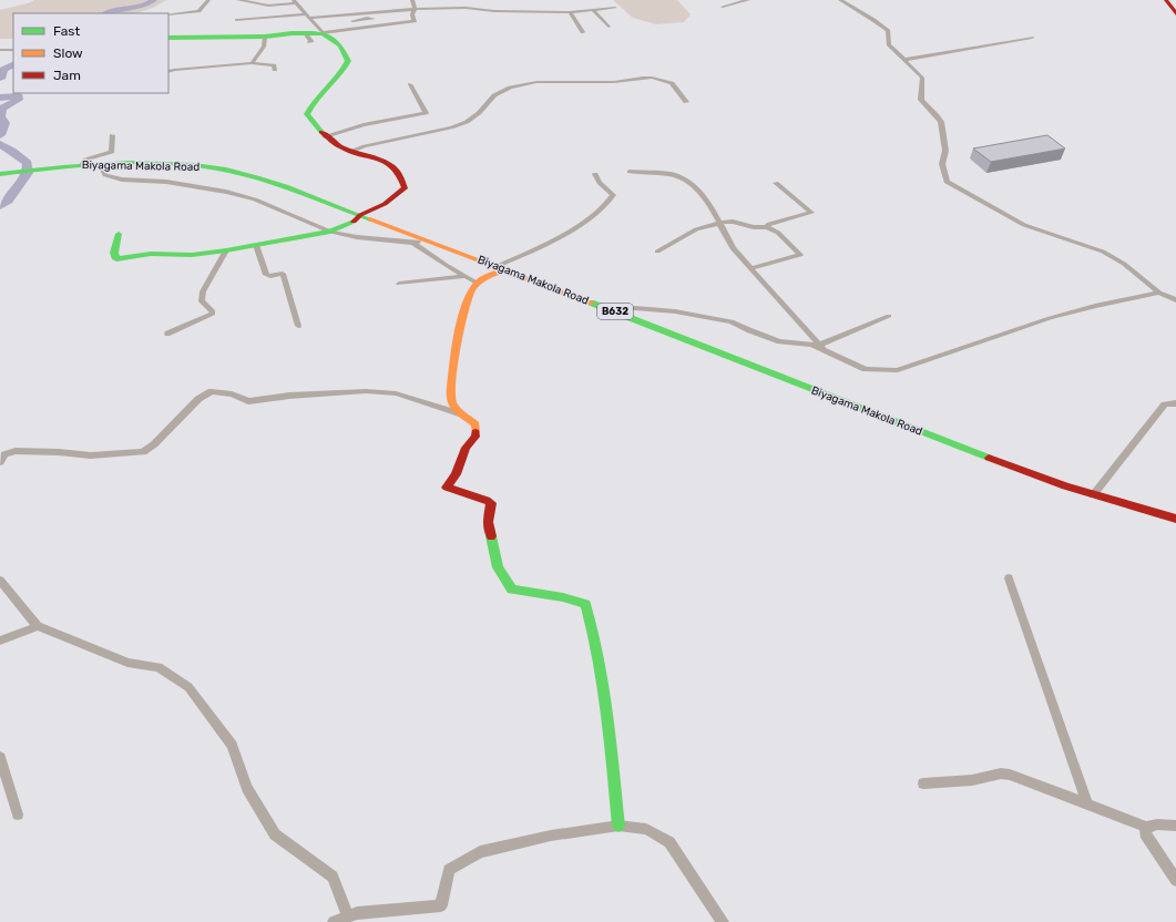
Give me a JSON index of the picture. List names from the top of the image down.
{
  "streets": {
    "street": ["Biyagama Makola Road", "B632"]
  },
  "legend": ["Fast", "Slow", "Jam"]
}
